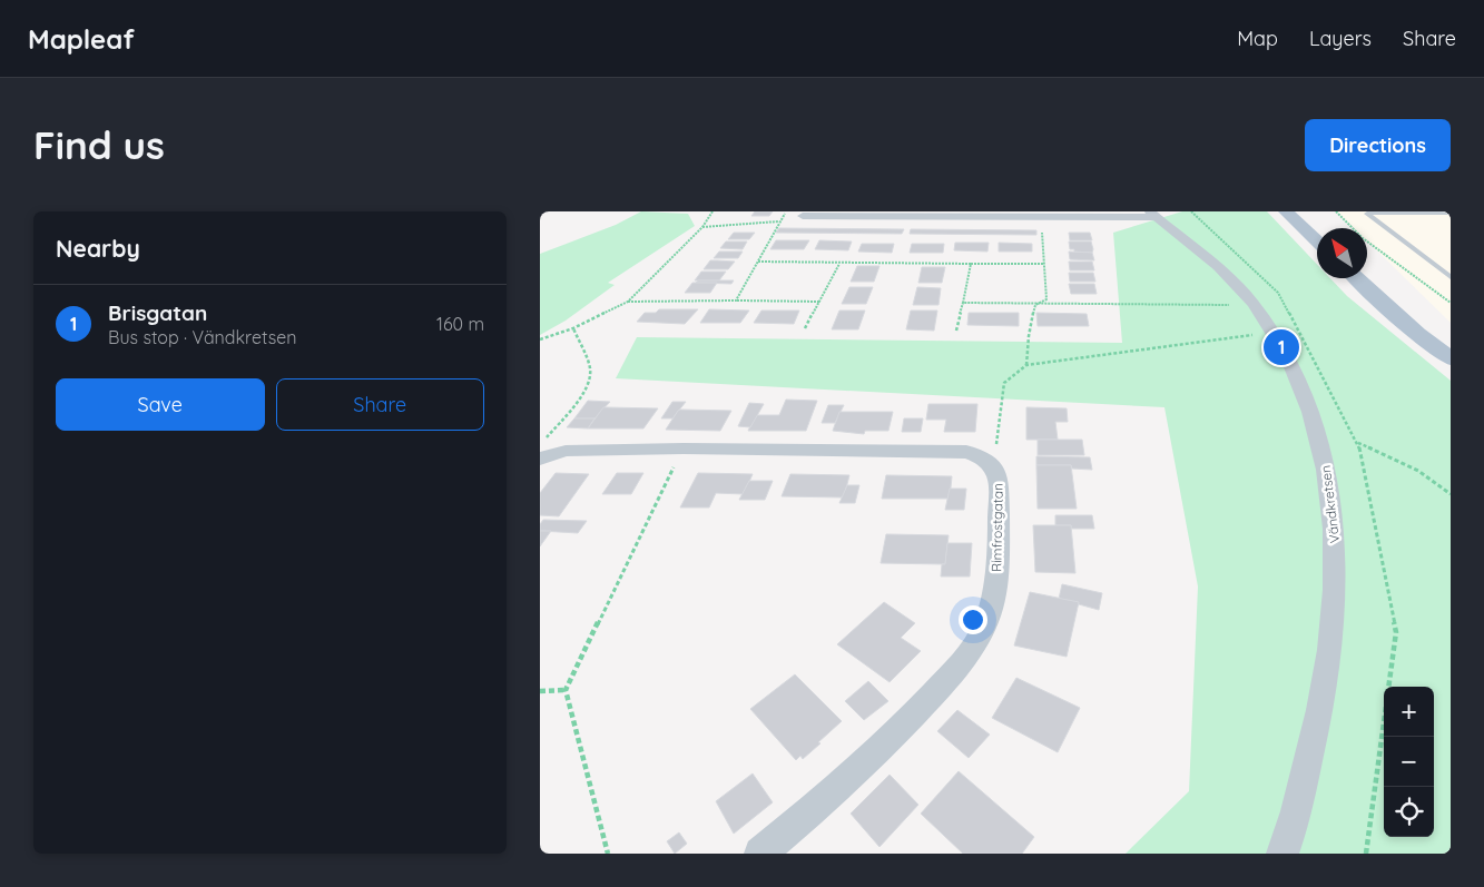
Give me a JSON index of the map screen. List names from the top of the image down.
{
  "streets": {
    "street": ["Vändkretsen", "Rimfrostgatan"]
  },
  "north": "top left",
  "page": {
    "header": "Mapleaf",
    "nav": ["Map", "Layers", "Share"],
    "buttons": [
      "Directions",
      ["Save", "Share"]
    ],
    "title": "Find us",
    "heading": "Nearby",
    "list": [
      {
        "mark": "1",
        "name": "Brisgatan",
        "note": "Bus stop · Vändkretsen",
        "value": "160 m"
      }
    ],
    "pins": "1",
    "map_buttons": ["+", "−"]
  }
}
